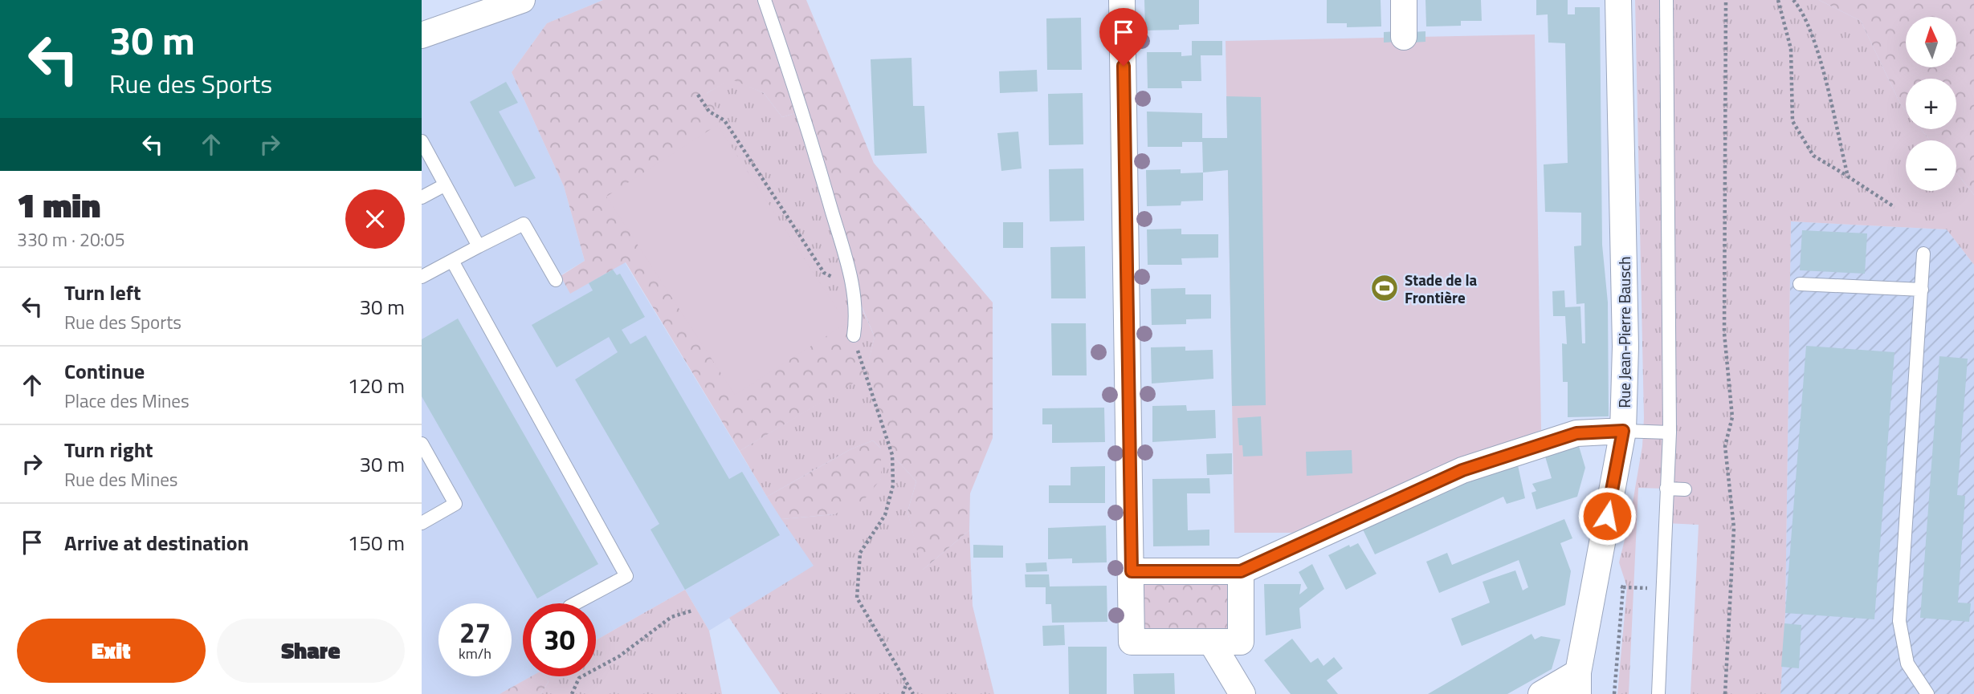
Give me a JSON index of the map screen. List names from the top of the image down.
{
  "streets": {
    "street": ["Rue Jean-Pierre Bausch"]
  },
  "places": {
    "sports": ["Stade de la Frontière"]
  },
  "north": "top",
  "page": {
    "turn": ["30 m", "Rue des Sports"],
    "map_buttons": ["+", "−"],
    "heading": ["1 min", "330 m · 20:05"],
    "list": [
      {
        "name": "Turn left",
        "note": "Rue des Sports",
        "value": "30 m"
      },
      {
        "name": "Continue",
        "note": "Place des Mines",
        "value": "120 m"
      },
      {
        "name": "Turn right",
        "note": "Rue des Mines",
        "value": "30 m"
      },
      {
        "name": "Arrive at destination",
        "value": "150 m"
      }
    ],
    "speed": "27 km/h",
    "limit": "30",
    "buttons": ["Exit", "Share"]
  }
}
